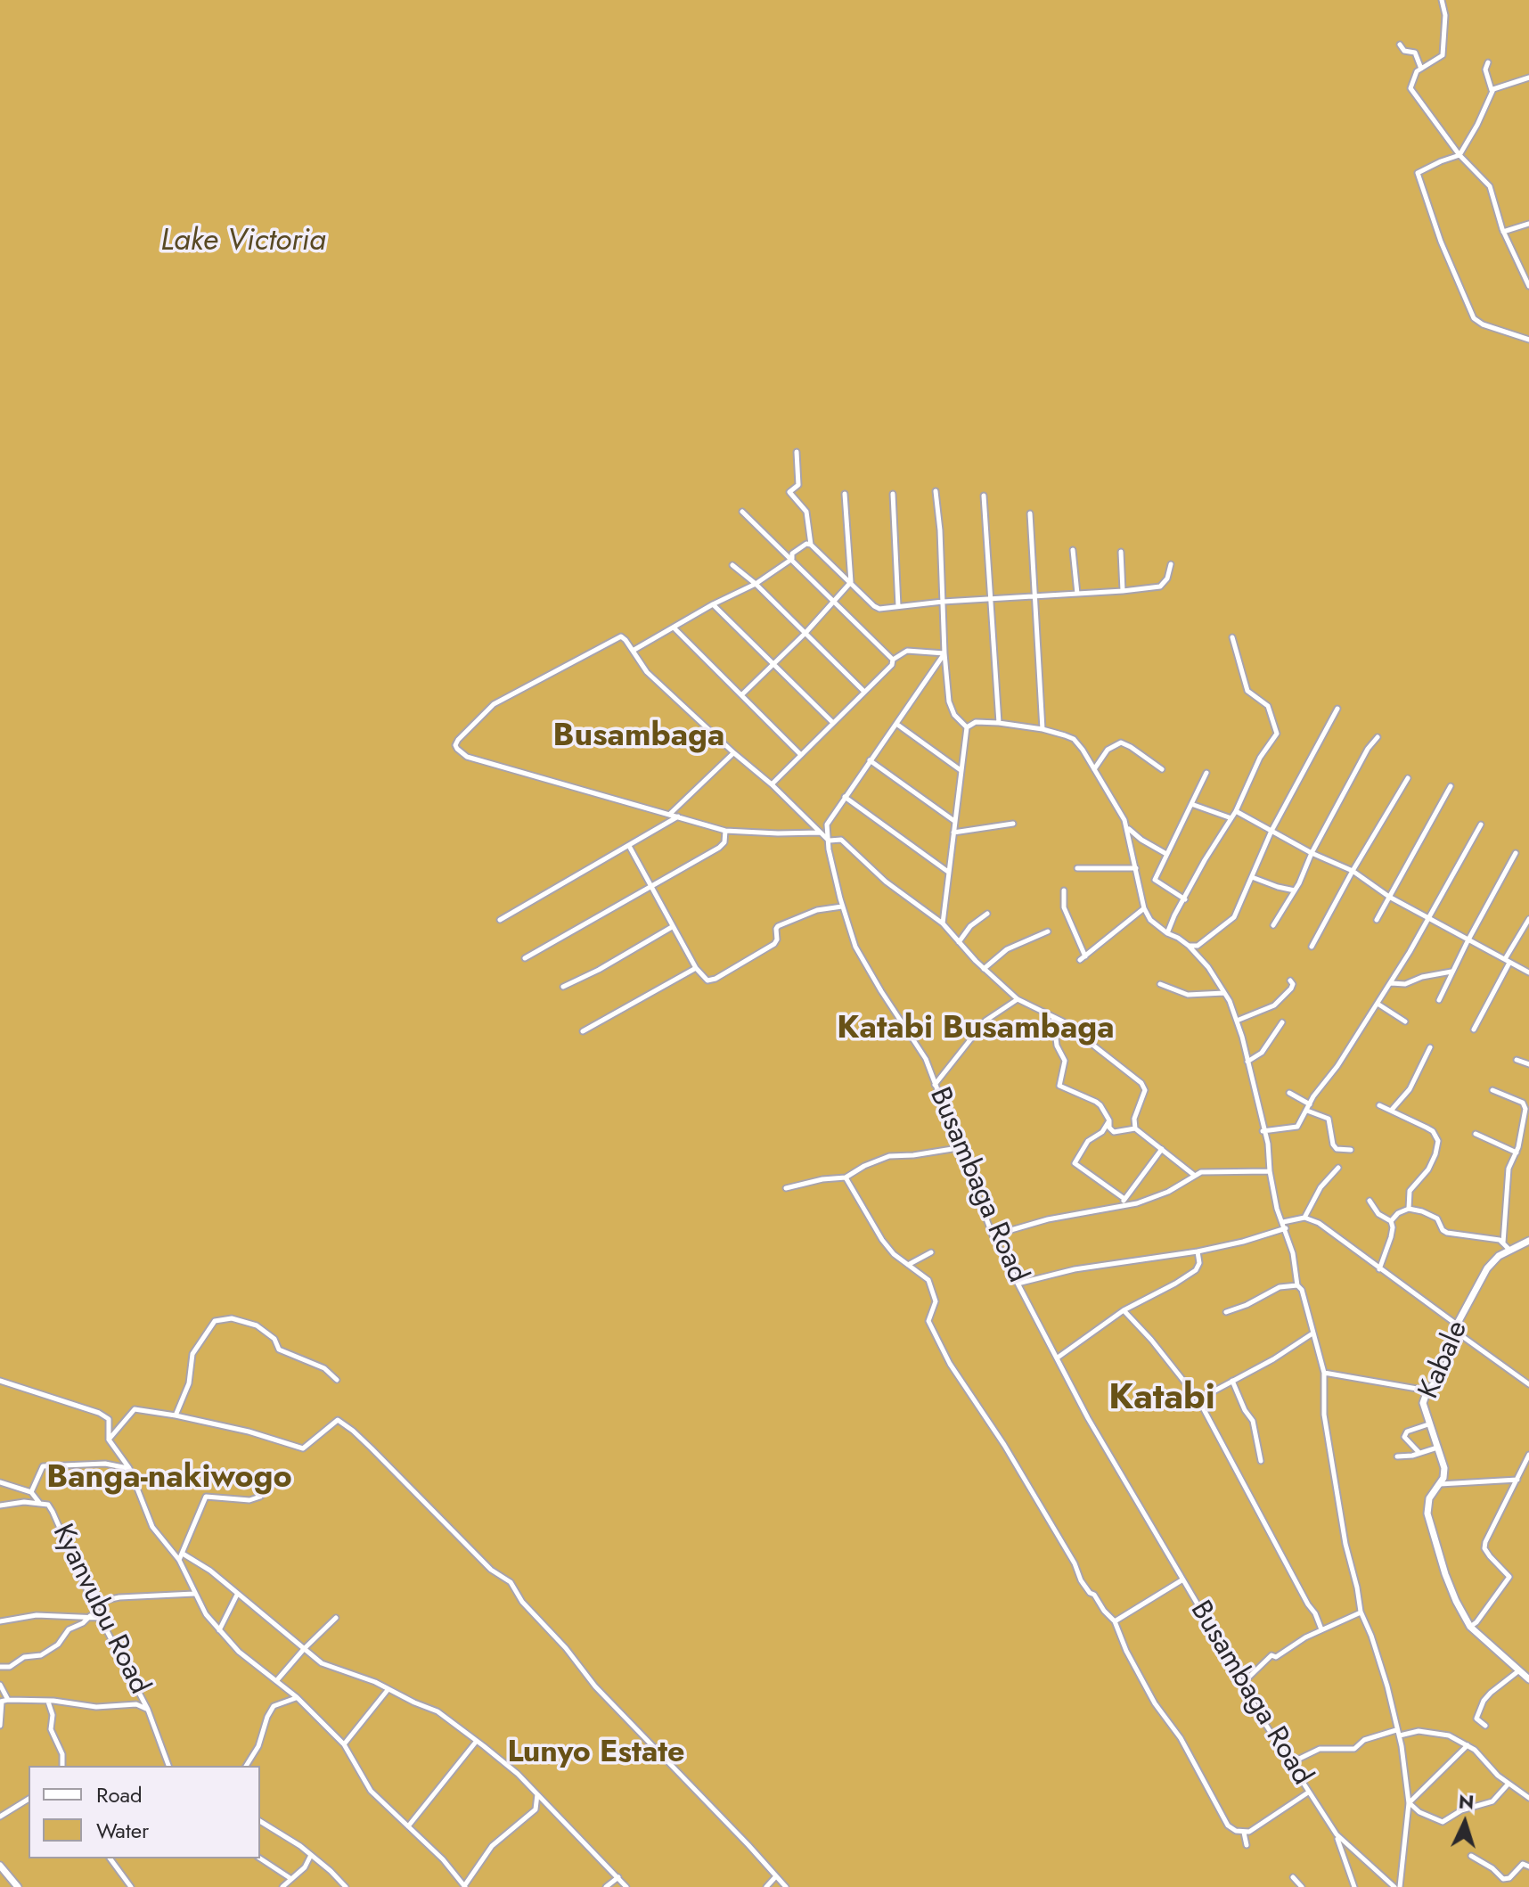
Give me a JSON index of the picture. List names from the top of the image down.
{
  "streets": {
    "street": ["Busambaga Road", "Kabale", "Kyanvubu Road"]
  },
  "districts": [
    "Busambaga",
    "Katabi Busambaga",
    "Katabi",
    "Banga-nakiwogo",
    "Lunyo Estate"
  ],
  "water": ["Lake Victoria"],
  "legend": ["Road", "Water"],
  "north": "top"
}
